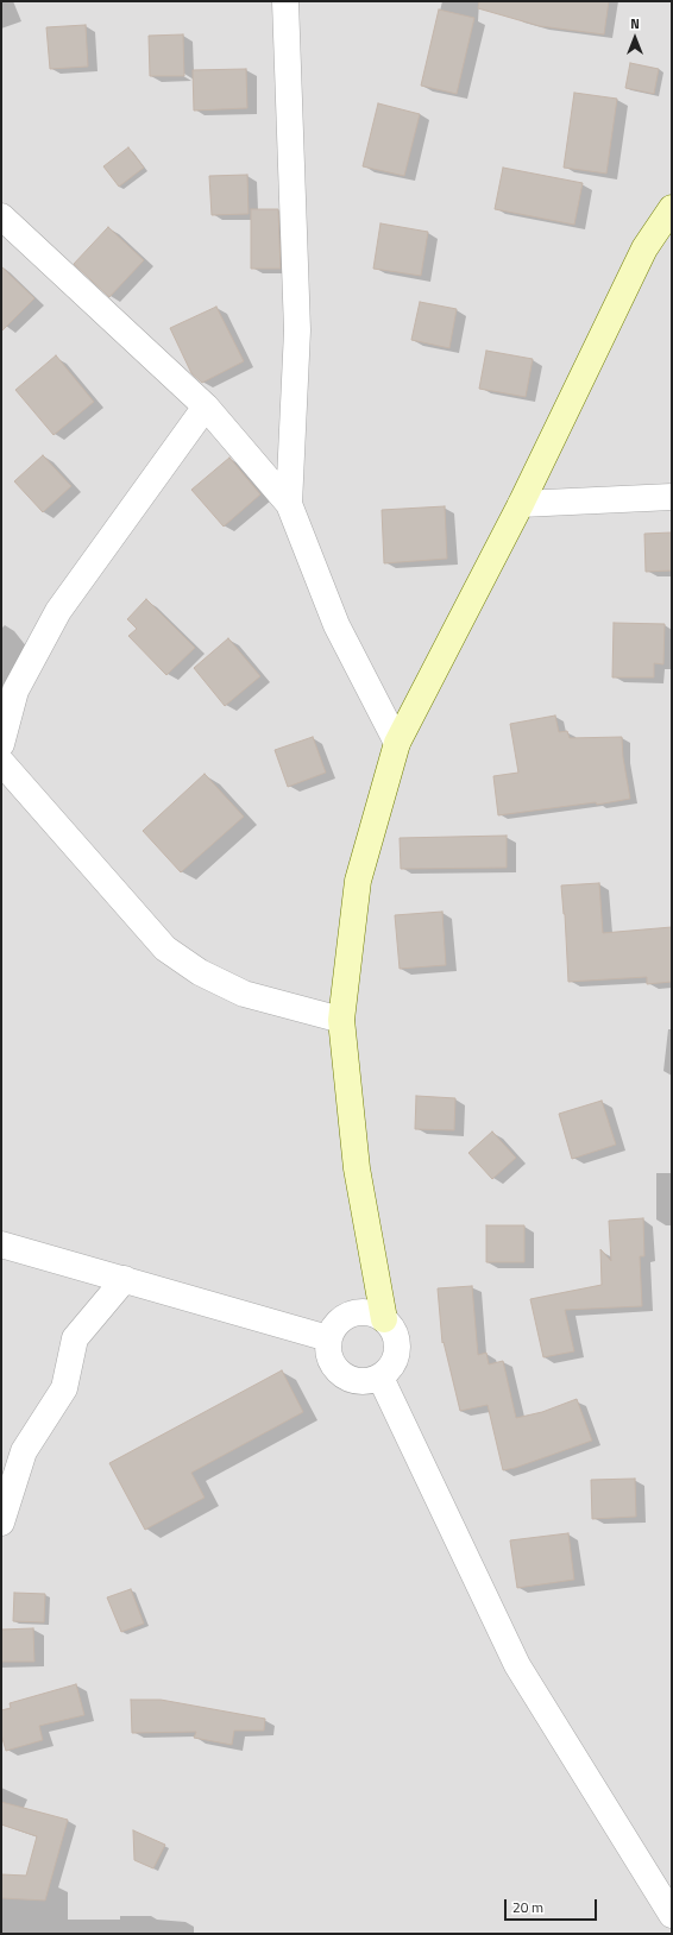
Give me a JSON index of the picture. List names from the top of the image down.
{
  "scale_bar": "20 m",
  "north": "top"
}
